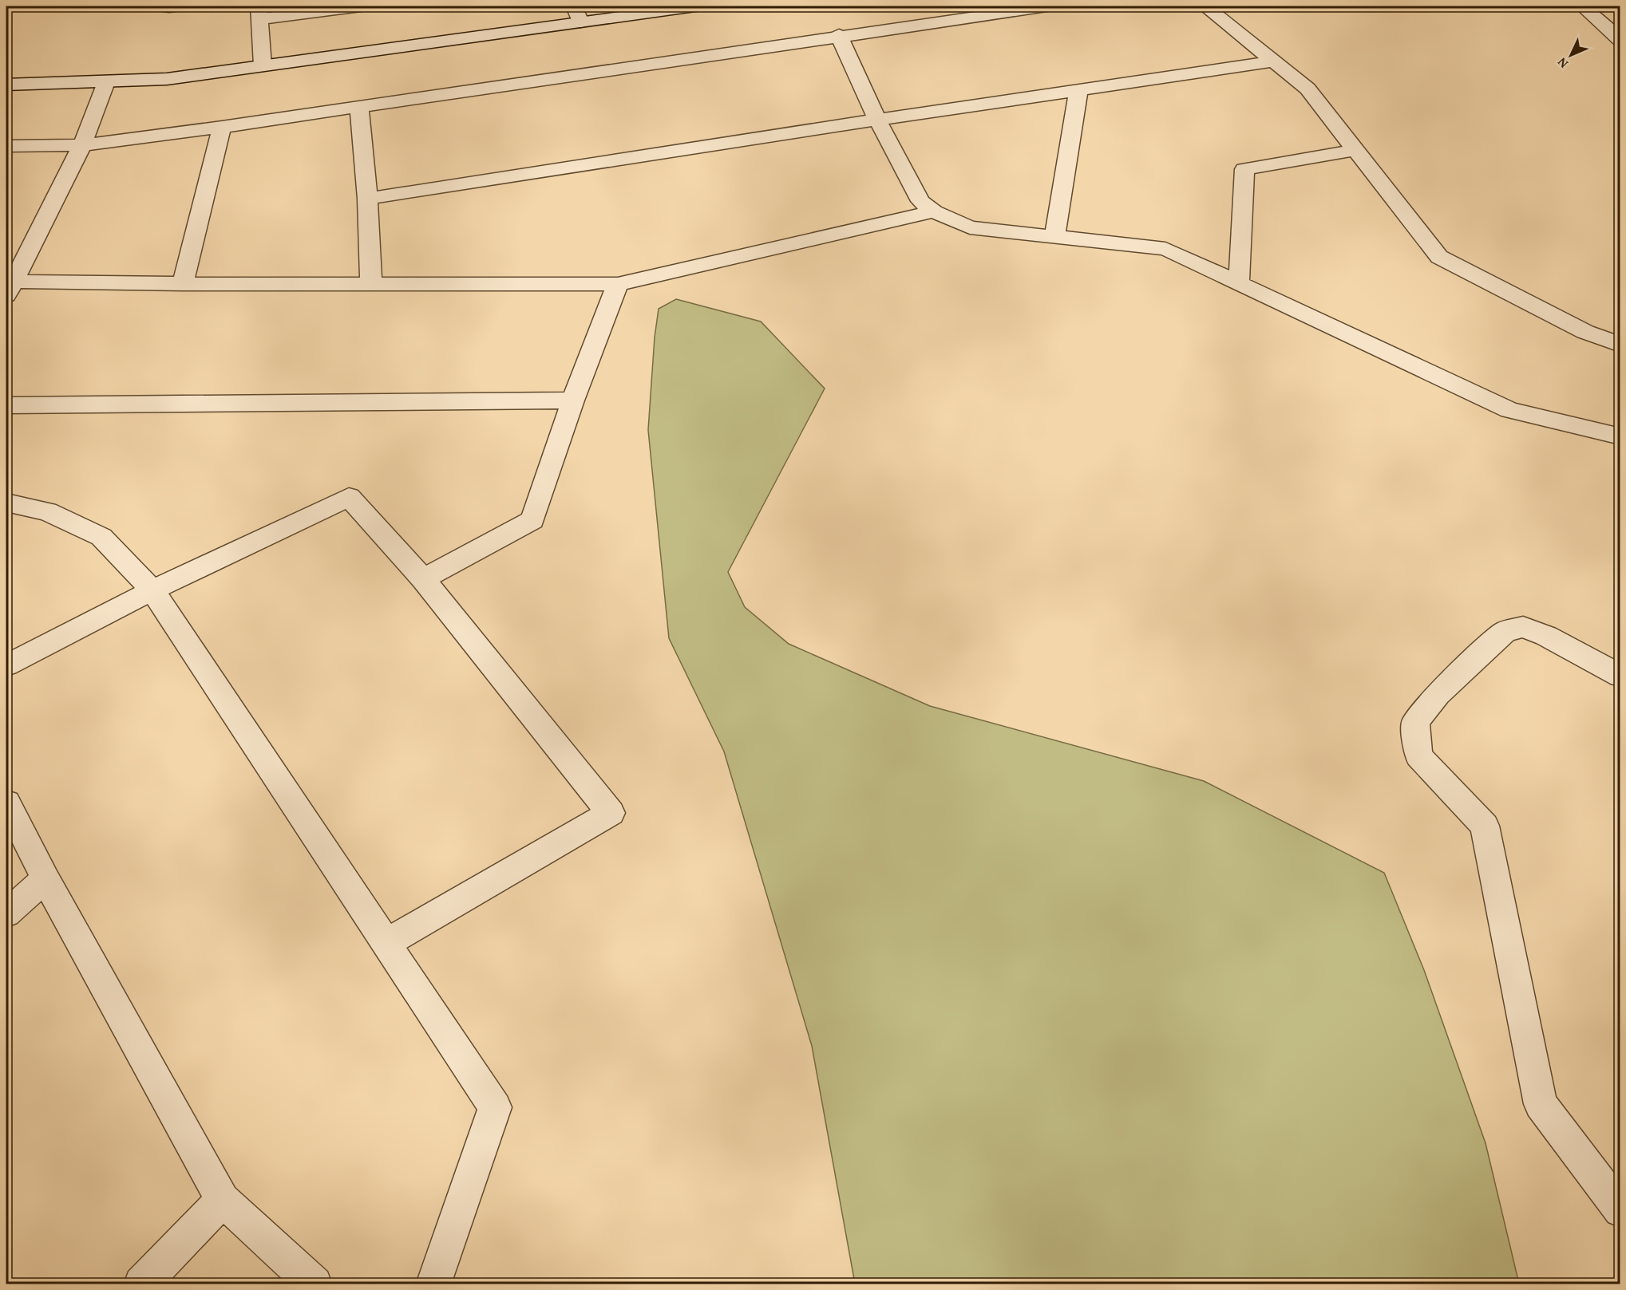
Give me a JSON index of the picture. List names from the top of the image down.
{
  "north": "bottom left"
}
